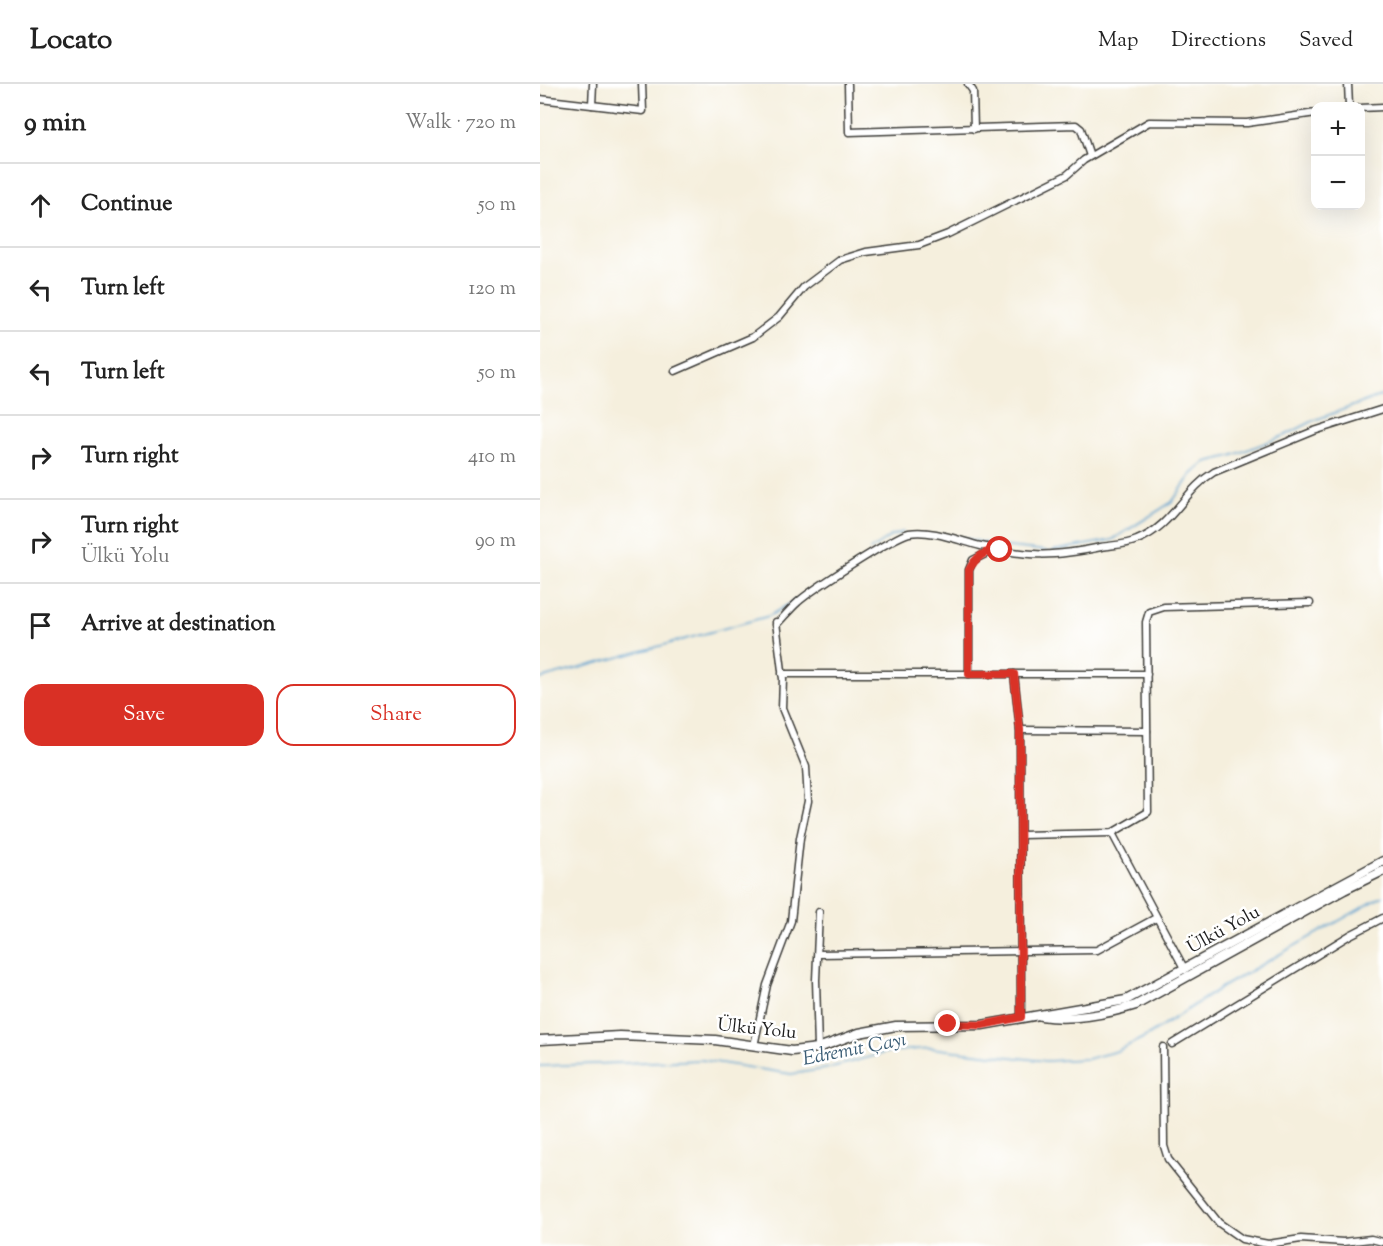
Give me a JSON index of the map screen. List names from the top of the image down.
{
  "streets": {
    "main road": ["Ülkü Yolu"]
  },
  "water": ["Edremit Çayı"],
  "page": {
    "header": "Locato",
    "nav": ["Map", "Directions", "Saved"],
    "heading": ["9 min", "Walk · 720 m"],
    "map_buttons": ["+", "−"],
    "list": [
      ["Continue", "50 m"],
      ["Turn left", "120 m"],
      ["Turn left", "50 m"],
      ["Turn right", "410 m"],
      ["Turn right", "Ülkü Yolu", "90 m"],
      "Arrive at destination"
    ],
    "buttons": ["Save", "Share"]
  }
}
